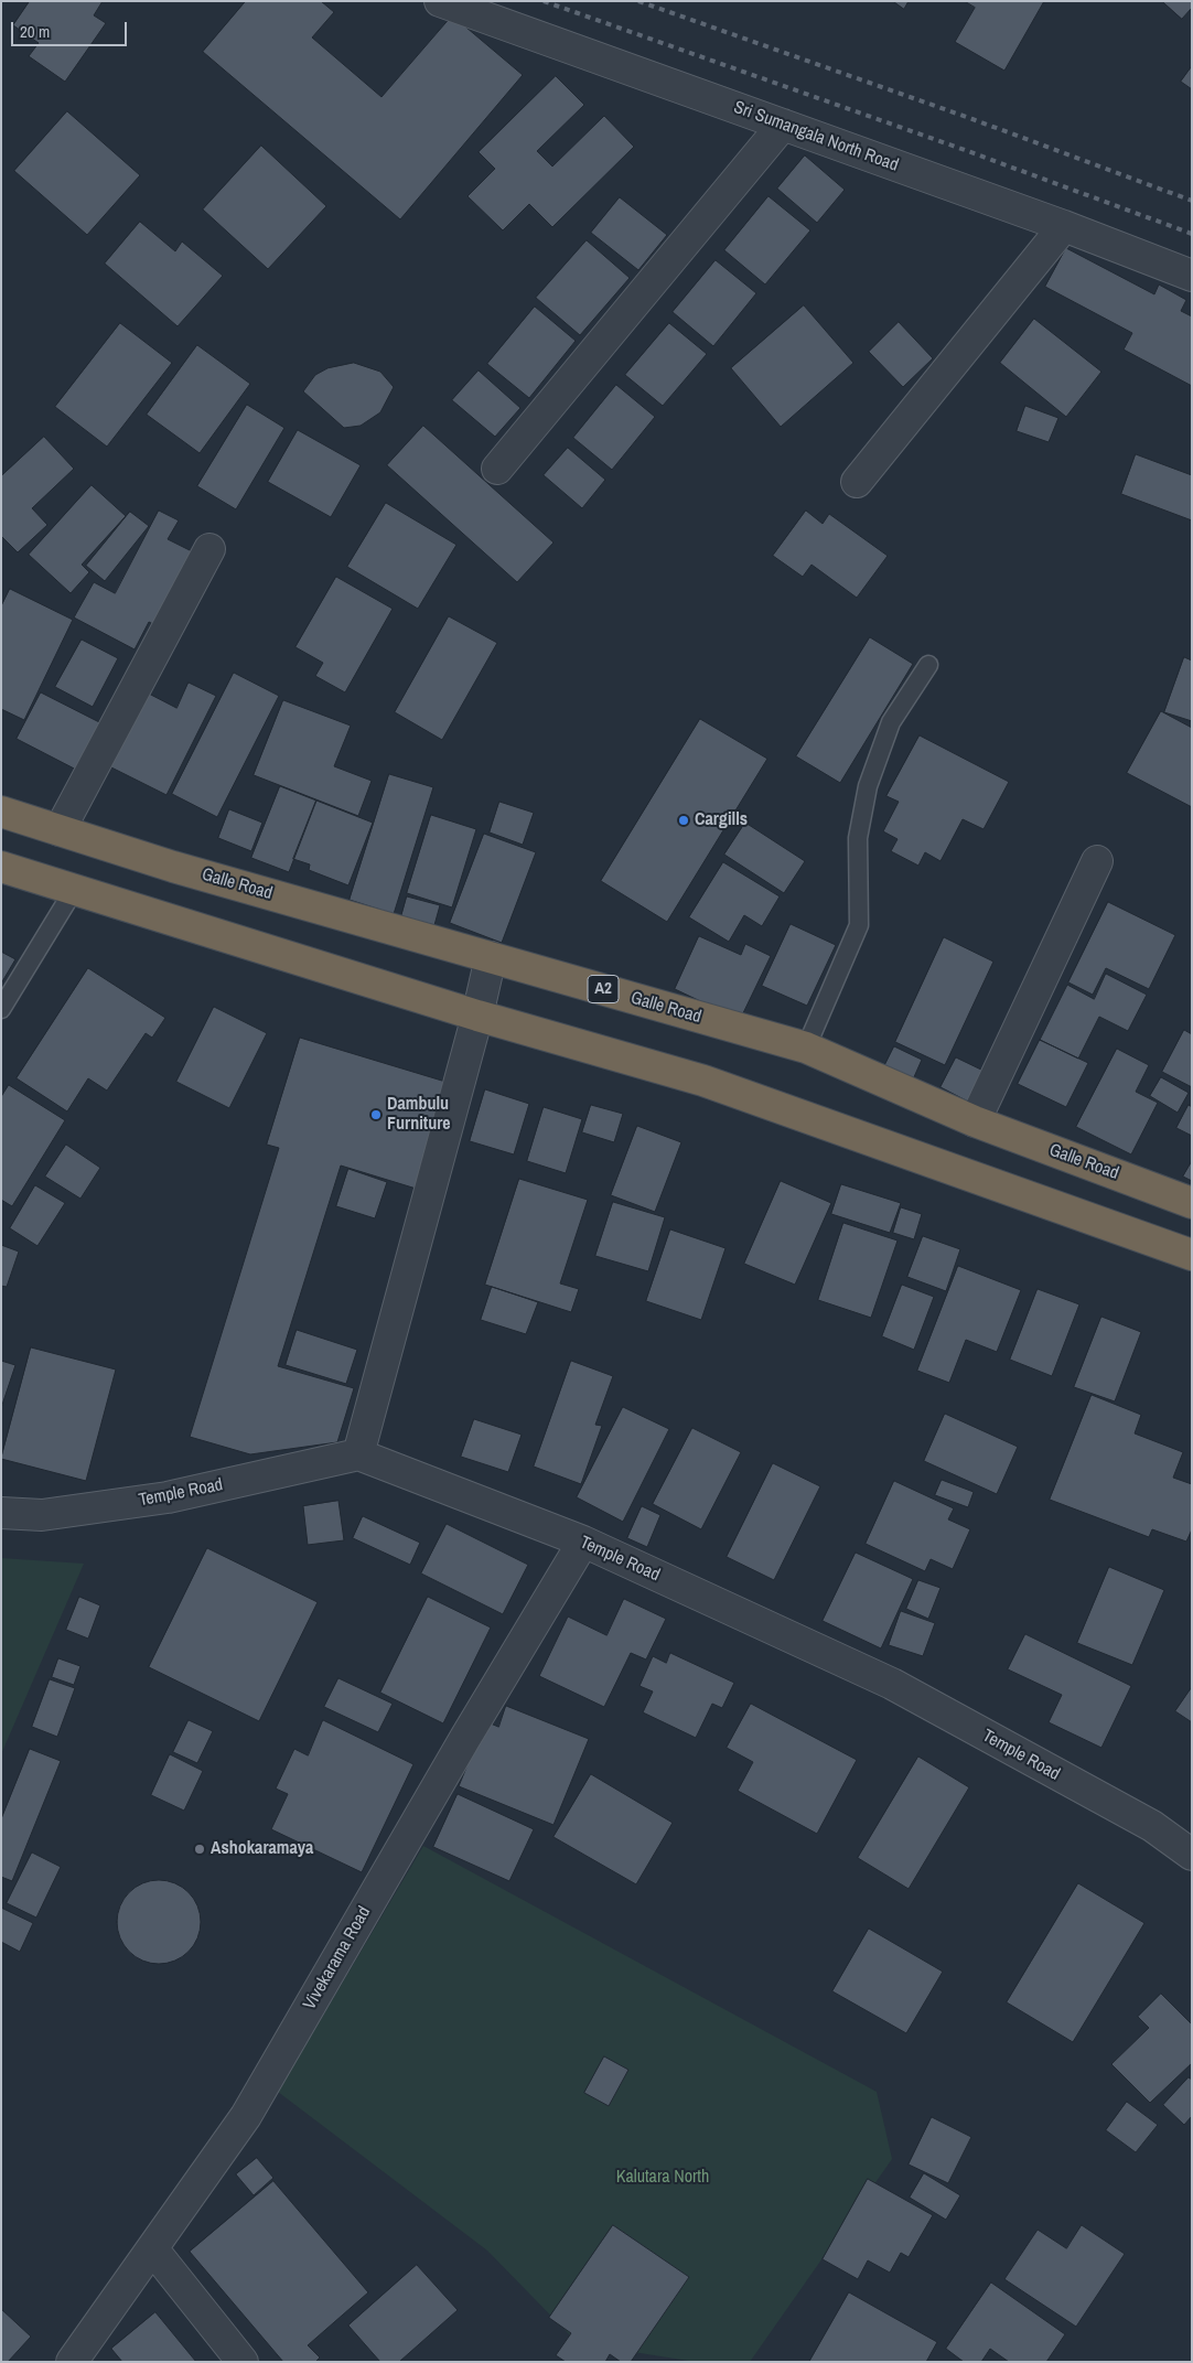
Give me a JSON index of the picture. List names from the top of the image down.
{
  "streets": {
    "highway": ["Galle Road", "A2"],
    "street": ["Sri Sumangala North Road", "Temple Road", "Vivekarama Road"]
  },
  "crossings": [
    ["Temple Road", "Vivekarama Road"]
  ],
  "parks": ["Kalutara North"],
  "places": ["Cargills", "Dambulu Furniture", "Ashokaramaya"],
  "scale_bar": "20 m"
}
